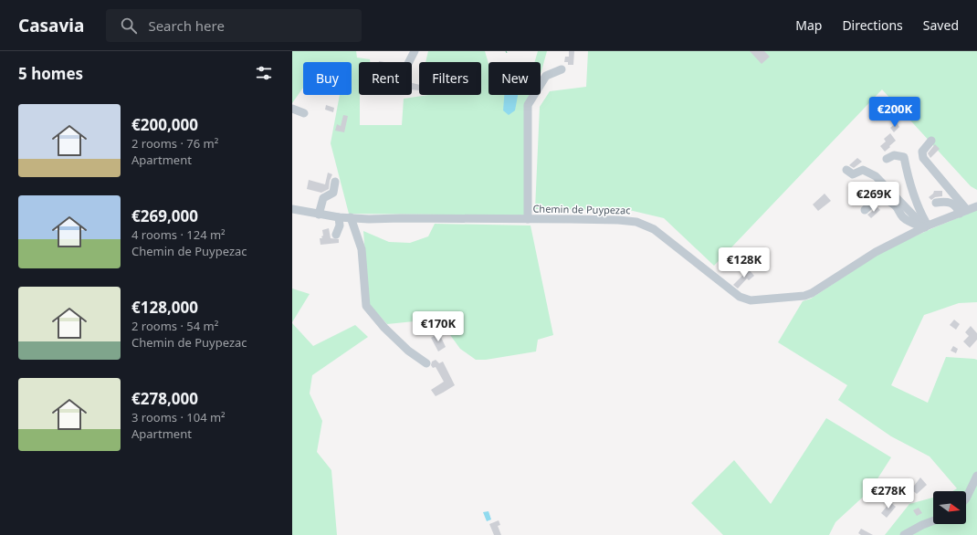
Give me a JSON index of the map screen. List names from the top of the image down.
{
  "streets": {
    "street": ["Chemin de Puypezac"]
  },
  "north": "right",
  "page": {
    "header": "Casavia",
    "search": "Search here",
    "nav": ["Map", "Directions", "Saved"],
    "heading": "5 homes",
    "chip": [
      "Buy",
      "Rent",
      "Filters",
      "New"
    ],
    "list": [
      {
        "name": "€200,000",
        "note": "2 rooms · 76 m² · Apartment"
      },
      {
        "name": "€269,000",
        "note": "4 rooms · 124 m² · Chemin de Puypezac"
      },
      {
        "name": "€128,000",
        "note": "2 rooms · 54 m² · Chemin de Puypezac"
      },
      {
        "name": "€278,000",
        "note": "3 rooms · 104 m² · Apartment"
      }
    ],
    "price": [
      "€200K",
      "€269K",
      "€128K",
      "€170K",
      "€278K"
    ]
  }
}
